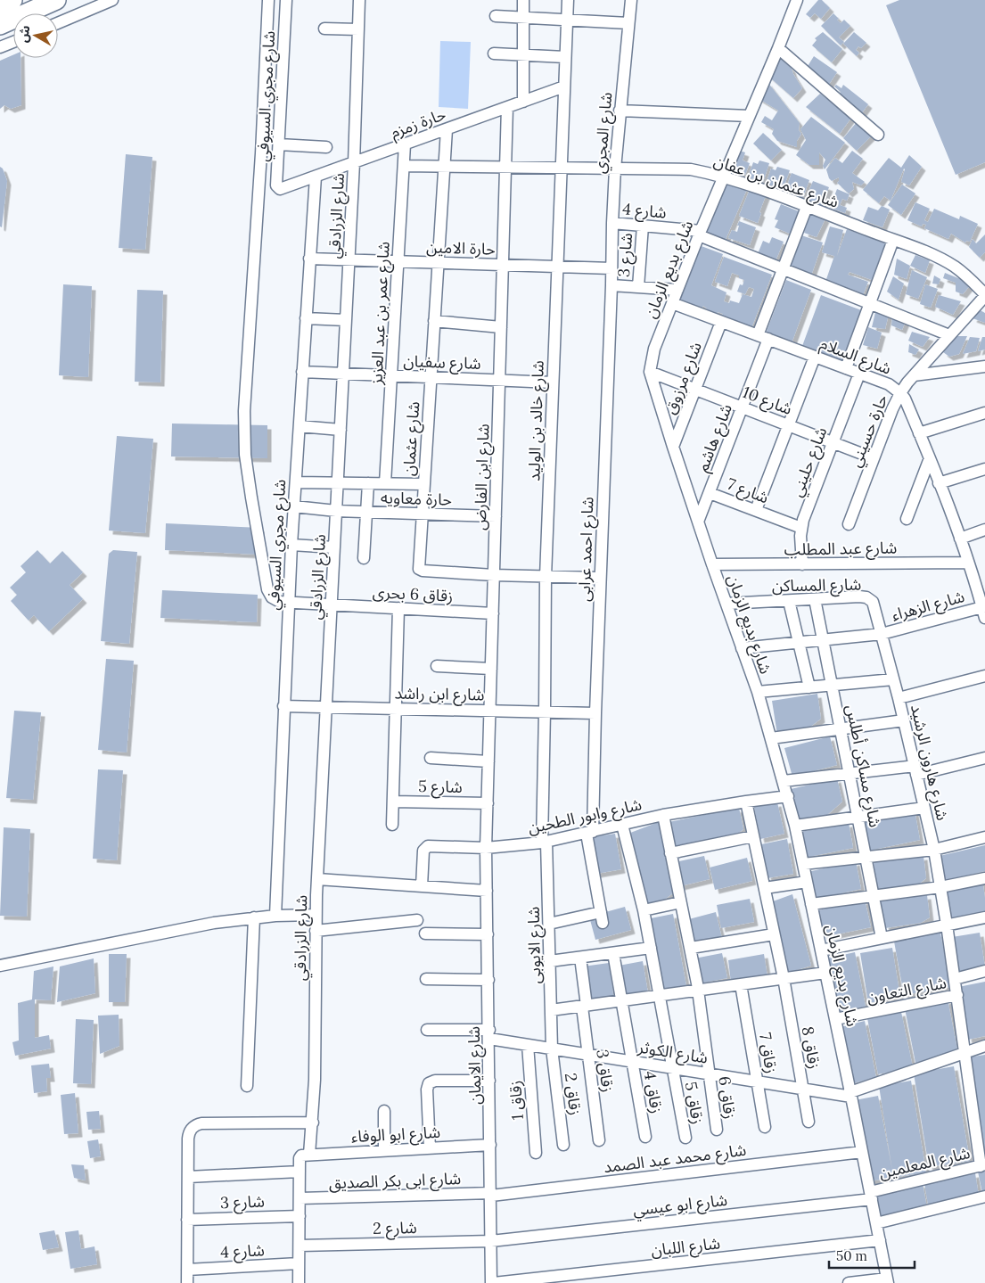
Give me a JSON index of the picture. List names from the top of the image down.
{
  "streets": {
    "street": [
      "شارع مجري السيوفي",
      "حارة زمزم",
      "شارع المجري",
      "شارع عثمان بن عفان",
      "شارع 4",
      "شارع الزرادقي",
      "حارة الامين",
      "شارع 3",
      "شارع بديع الزمان",
      "شارع عمر بن عبد العزيز",
      "شارع السلام",
      "شارع سفيان",
      "شارع مرزوق",
      "شارع 10",
      "شارع خالد بن الوليد",
      "حارة حسيني",
      "شارع هاشم",
      "شارع عثمان",
      "شارع حليني",
      "شارع ابن الفارض",
      "شارع 7",
      "حارة معاويه",
      "شارع عبد المطلب",
      "شارع احمد عرابى",
      "شارع المساكن",
      "زقاق 6 بحرى",
      "شارع الزهراء",
      "شارع ابن راشد",
      "شارع هارون الرشيد",
      "شارع مساكن أطلس",
      "شارع 5",
      "شارع وابور الطحين",
      "شارع الايوبى",
      "شارع التعاون",
      "زقاق 8",
      "شارع الكوثر",
      "زقاق 7",
      "شارع الايمان",
      "زقاق 3",
      "زقاق 4",
      "زقاق 2",
      "زقاق 6",
      "زقاق 1",
      "زقاق 5",
      "شارع ابو الوفاء",
      "شارع محمد عبد الصمد",
      "شارع المعلمين",
      "شارع ابى بكر الصديق",
      "شارع ابو عيسي",
      "شارع 2",
      "شارع اللبان"
    ]
  },
  "crossings": [
    ["شارع مجري السيوفي", "حارة زمزم"],
    ["شارع مجري السيوفي", "حارة الامين"],
    ["شارع مجري السيوفي", "شارع سفيان"],
    ["شارع مجري السيوفي", "حارة معاويه"],
    ["شارع مجري السيوفي", "زقاق 6 بحرى"],
    ["شارع مجري السيوفي", "شارع ابن راشد"],
    ["حارة زمزم", "شارع الزرادقي"],
    ["حارة زمزم", "شارع عمر بن عبد العزيز"],
    ["حارة زمزم", "شارع خالد بن الوليد"],
    ["حارة زمزم", "شارع عثمان"],
    ["حارة زمزم", "شارع ابن الفارض"],
    ["شارع المجري", "شارع عثمان بن عفان"],
    ["شارع المجري", "شارع 4"],
    ["شارع المجري", "حارة الامين"],
    ["شارع المجري", "شارع احمد عرابى"],
    ["شارع عثمان بن عفان", "شارع بديع الزمان"],
    ["شارع عثمان بن عفان", "شارع عمر بن عبد العزيز"],
    ["شارع عثمان بن عفان", "شارع خالد بن الوليد"],
    ["شارع عثمان بن عفان", "حارة حسيني"],
    ["شارع عثمان بن عفان", "شارع هاشم"],
    ["شارع عثمان بن عفان", "شارع عثمان"],
    ["شارع عثمان بن عفان", "شارع ابن الفارض"],
    ["شارع 4", "شارع الزرادقي"],
    ["شارع 4", "شارع 3"],
    ["شارع 4", "شارع بديع الزمان"],
    ["شارع 4", "حارة حسيني"],
    ["شارع 4", "شارع هاشم"],
    ["شارع الزرادقي", "حارة الامين"],
    ["شارع الزرادقي", "شارع 3"],
    ["شارع الزرادقي", "شارع سفيان"],
    ["شارع الزرادقي", "حارة معاويه"],
    ["شارع الزرادقي", "زقاق 6 بحرى"],
    ["شارع الزرادقي", "شارع ابن راشد"],
    ["شارع الزرادقي", "شارع ابو الوفاء"],
    ["شارع الزرادقي", "شارع ابى بكر الصديق"],
    ["شارع الزرادقي", "شارع 2"],
    ["حارة الامين", "شارع عمر بن عبد العزيز"],
    ["حارة الامين", "شارع خالد بن الوليد"],
    ["حارة الامين", "شارع عثمان"],
    ["حارة الامين", "شارع ابن الفارض"],
    ["حارة الامين", "شارع احمد عرابى"],
    ["شارع بديع الزمان", "شارع السلام"],
    ["شارع بديع الزمان", "شارع مرزوق"],
    ["شارع بديع الزمان", "شارع 10"],
    ["شارع بديع الزمان", "شارع هاشم"],
    ["شارع بديع الزمان", "شارع عبد المطلب"],
    ["شارع بديع الزمان", "شارع المساكن"],
    ["شارع بديع الزمان", "شارع الزهراء"],
    ["شارع بديع الزمان", "شارع وابور الطحين"],
    ["شارع بديع الزمان", "شارع التعاون"],
    ["شارع بديع الزمان", "شارع الكوثر"],
    ["شارع بديع الزمان", "شارع محمد عبد الصمد"],
    ["شارع بديع الزمان", "شارع المعلمين"],
    ["شارع بديع الزمان", "شارع ابو عيسي"],
    ["شارع بديع الزمان", "شارع اللبان"],
    ["شارع عمر بن عبد العزيز", "شارع سفيان"],
    ["شارع السلام", "شارع مرزوق"],
    ["شارع السلام", "حارة حسيني"],
    ["شارع السلام", "شارع هاشم"],
    ["شارع السلام", "شارع حليني"],
    ["شارع السلام", "شارع عبد المطلب"],
    ["شارع السلام", "شارع الزهراء"],
    ["شارع سفيان", "شارع خالد بن الوليد"],
    ["شارع سفيان", "شارع عثمان"],
    ["شارع سفيان", "شارع ابن الفارض"],
    ["شارع مرزوق", "شارع 10"],
    ["شارع 10", "حارة حسيني"],
    ["شارع 10", "شارع هاشم"],
    ["شارع 10", "شارع حليني"],
    ["شارع خالد بن الوليد", "شارع عثمان"],
    ["شارع خالد بن الوليد", "شارع ابن راشد"],
    ["شارع خالد بن الوليد", "شارع وابور الطحين"],
    ["شارع خالد بن الوليد", "شارع الايوبى"],
    ["شارع هاشم", "شارع 7"],
    ["شارع عثمان", "شارع ابن الفارض"],
    ["شارع عثمان", "حارة معاويه"],
    ["شارع عثمان", "شارع احمد عرابى"],
    ["شارع حليني", "شارع 7"],
    ["شارع حليني", "شارع عبد المطلب"],
    ["شارع ابن الفارض", "حارة معاويه"],
    ["شارع ابن الفارض", "زقاق 6 بحرى"],
    ["شارع ابن الفارض", "شارع ابن راشد"],
    ["شارع ابن الفارض", "شارع 5"],
    ["شارع ابن الفارض", "شارع وابور الطحين"],
    ["شارع ابن الفارض", "شارع الايمان"],
    ["شارع احمد عرابى", "شارع ابن راشد"],
    ["شارع احمد عرابى", "شارع وابور الطحين"],
    ["شارع احمد عرابى", "شارع الايوبى"],
    ["شارع المساكن", "شارع هارون الرشيد"],
    ["شارع المساكن", "شارع مساكن أطلس"],
    ["شارع الزهراء", "شارع هارون الرشيد"],
    ["شارع الزهراء", "شارع مساكن أطلس"],
    ["شارع هارون الرشيد", "شارع التعاون"],
    ["شارع وابور الطحين", "شارع الايوبى"],
    ["شارع وابور الطحين", "زقاق 8"],
    ["شارع وابور الطحين", "شارع الايمان"],
    ["شارع وابور الطحين", "زقاق 6"],
    ["شارع وابور الطحين", "زقاق 5"],
    ["شارع الايوبى", "شارع الكوثر"],
    ["شارع الايوبى", "زقاق 2"],
    ["شارع التعاون", "شارع المعلمين"],
    ["زقاق 8", "شارع الكوثر"],
    ["شارع الكوثر", "زقاق 7"],
    ["شارع الكوثر", "شارع الايمان"],
    ["شارع الكوثر", "زقاق 3"],
    ["شارع الكوثر", "زقاق 4"],
    ["شارع الكوثر", "زقاق 2"],
    ["شارع الكوثر", "زقاق 6"],
    ["شارع الكوثر", "زقاق 1"],
    ["شارع الكوثر", "زقاق 5"],
    ["شارع الايمان", "شارع ابو الوفاء"],
    ["شارع الايمان", "شارع محمد عبد الصمد"],
    ["شارع الايمان", "شارع ابى بكر الصديق"],
    ["شارع الايمان", "شارع ابو عيسي"],
    ["شارع الايمان", "شارع 2"],
    ["شارع الايمان", "شارع اللبان"],
    ["شارع محمد عبد الصمد", "شارع ابى بكر الصديق"],
    ["شارع المعلمين", "شارع ابو عيسي"],
    ["شارع ابو عيسي", "شارع 2"]
  ],
  "scale_bar": "50 m",
  "north": "left"
}
